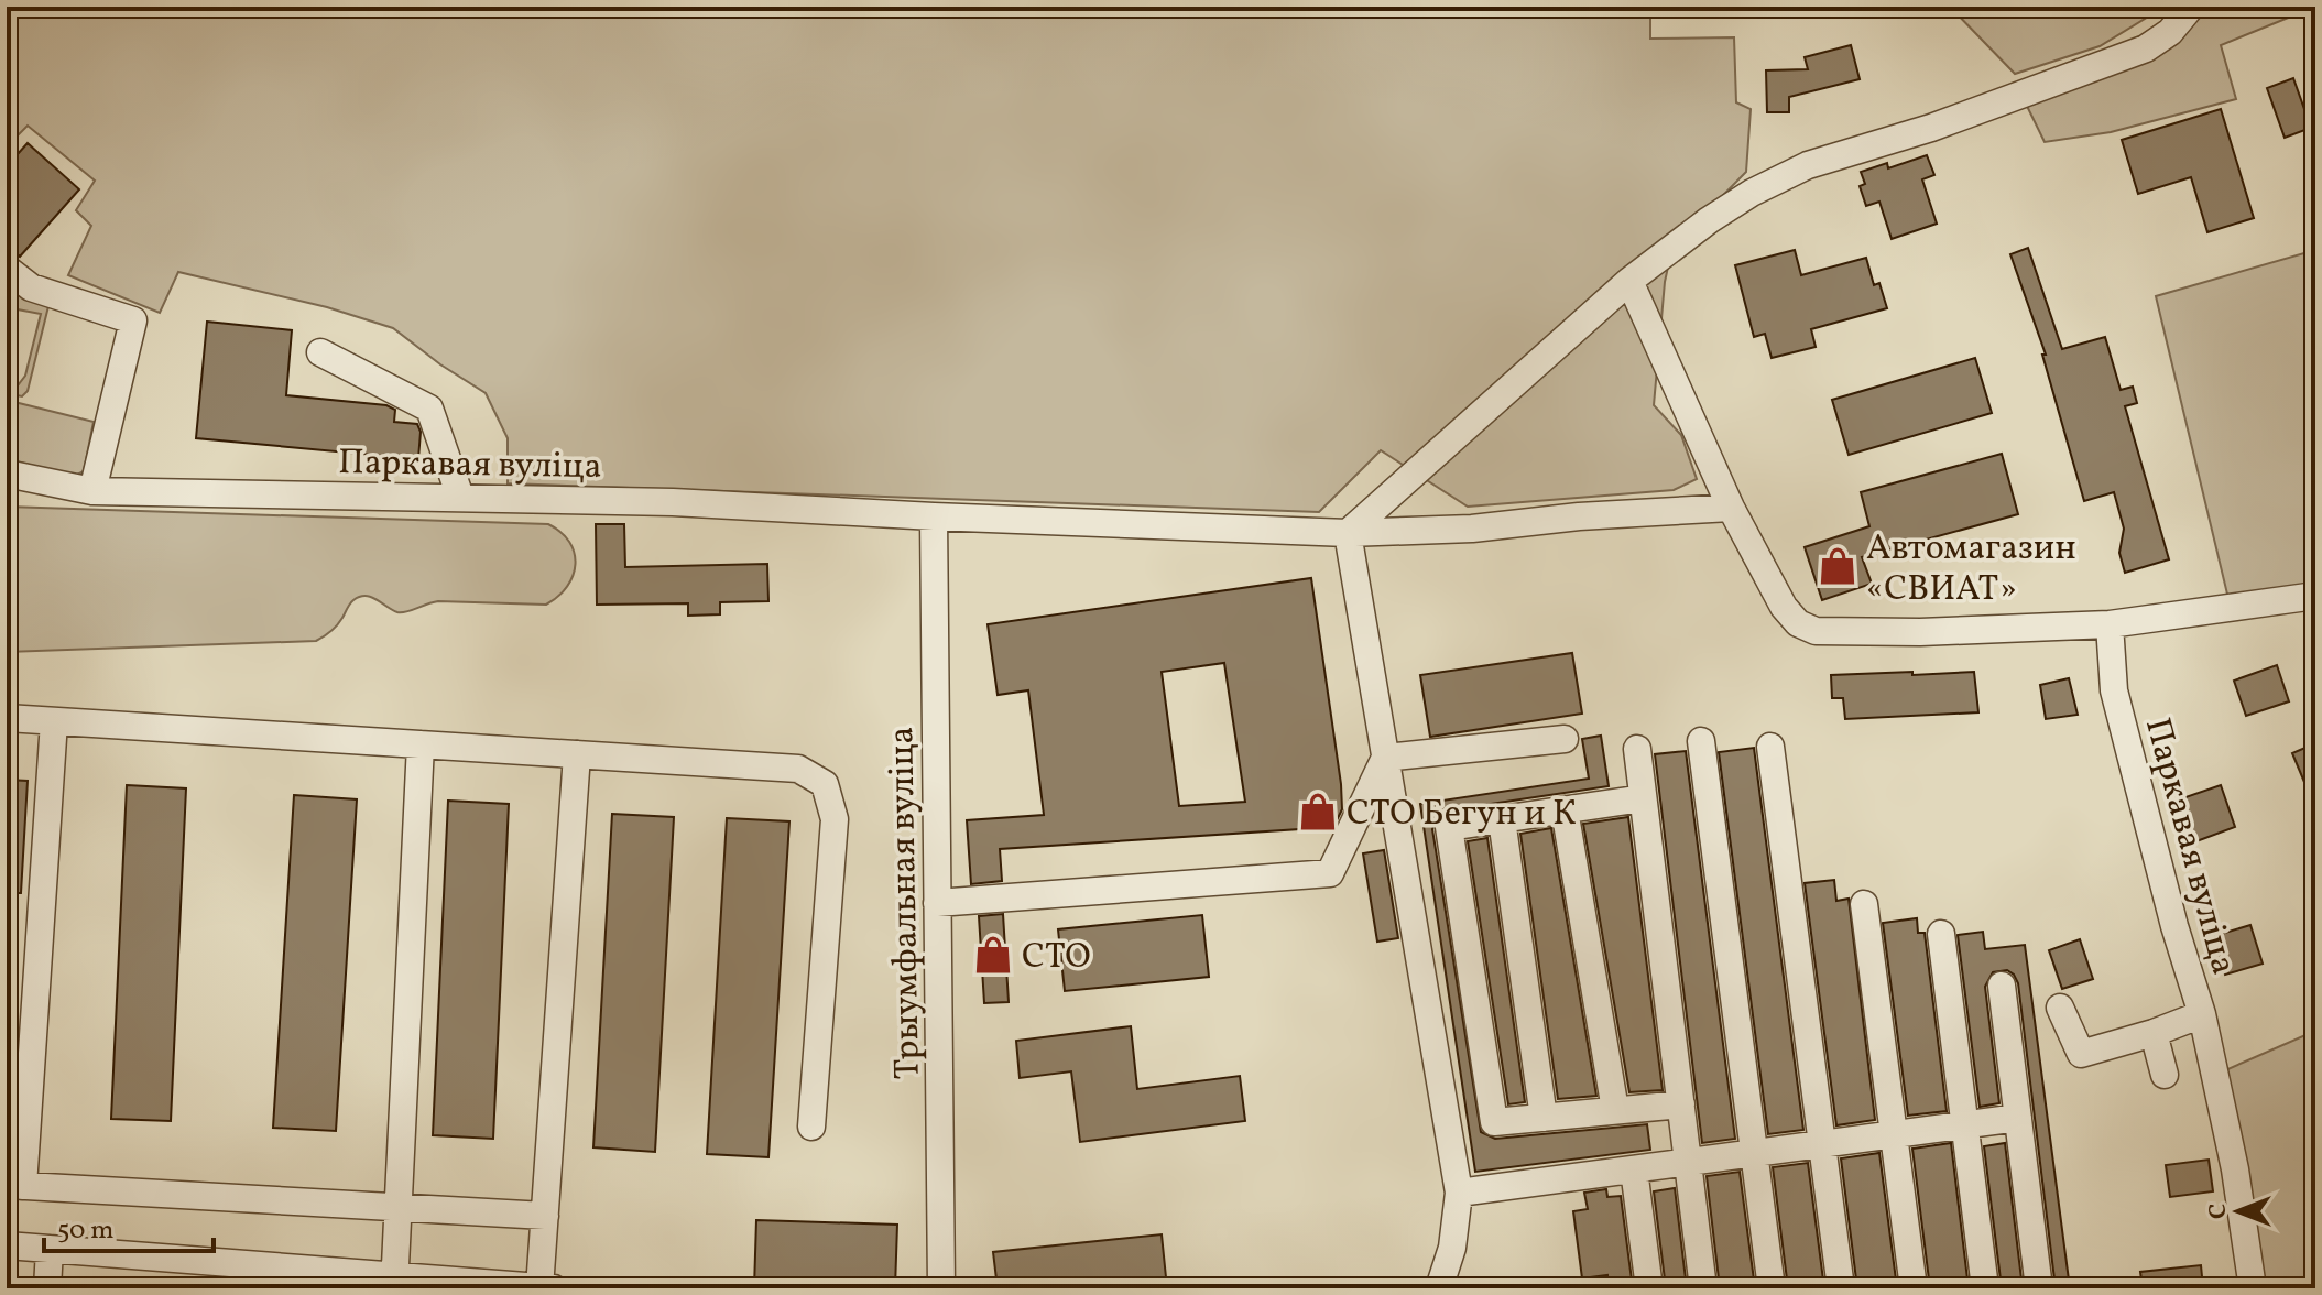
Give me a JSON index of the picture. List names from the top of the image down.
{
  "streets": {
    "street": ["Паркавая вуліца", "Трыумфальная вуліца"]
  },
  "crossings": [
    ["Паркавая вуліца", "Трыумфальная вуліца"]
  ],
  "places": {
    "shop": ["Автомагазин «СВИАТ»", "СТО Бегун и К", "СТО"]
  },
  "scale_bar": "50 m",
  "north": "left"
}
